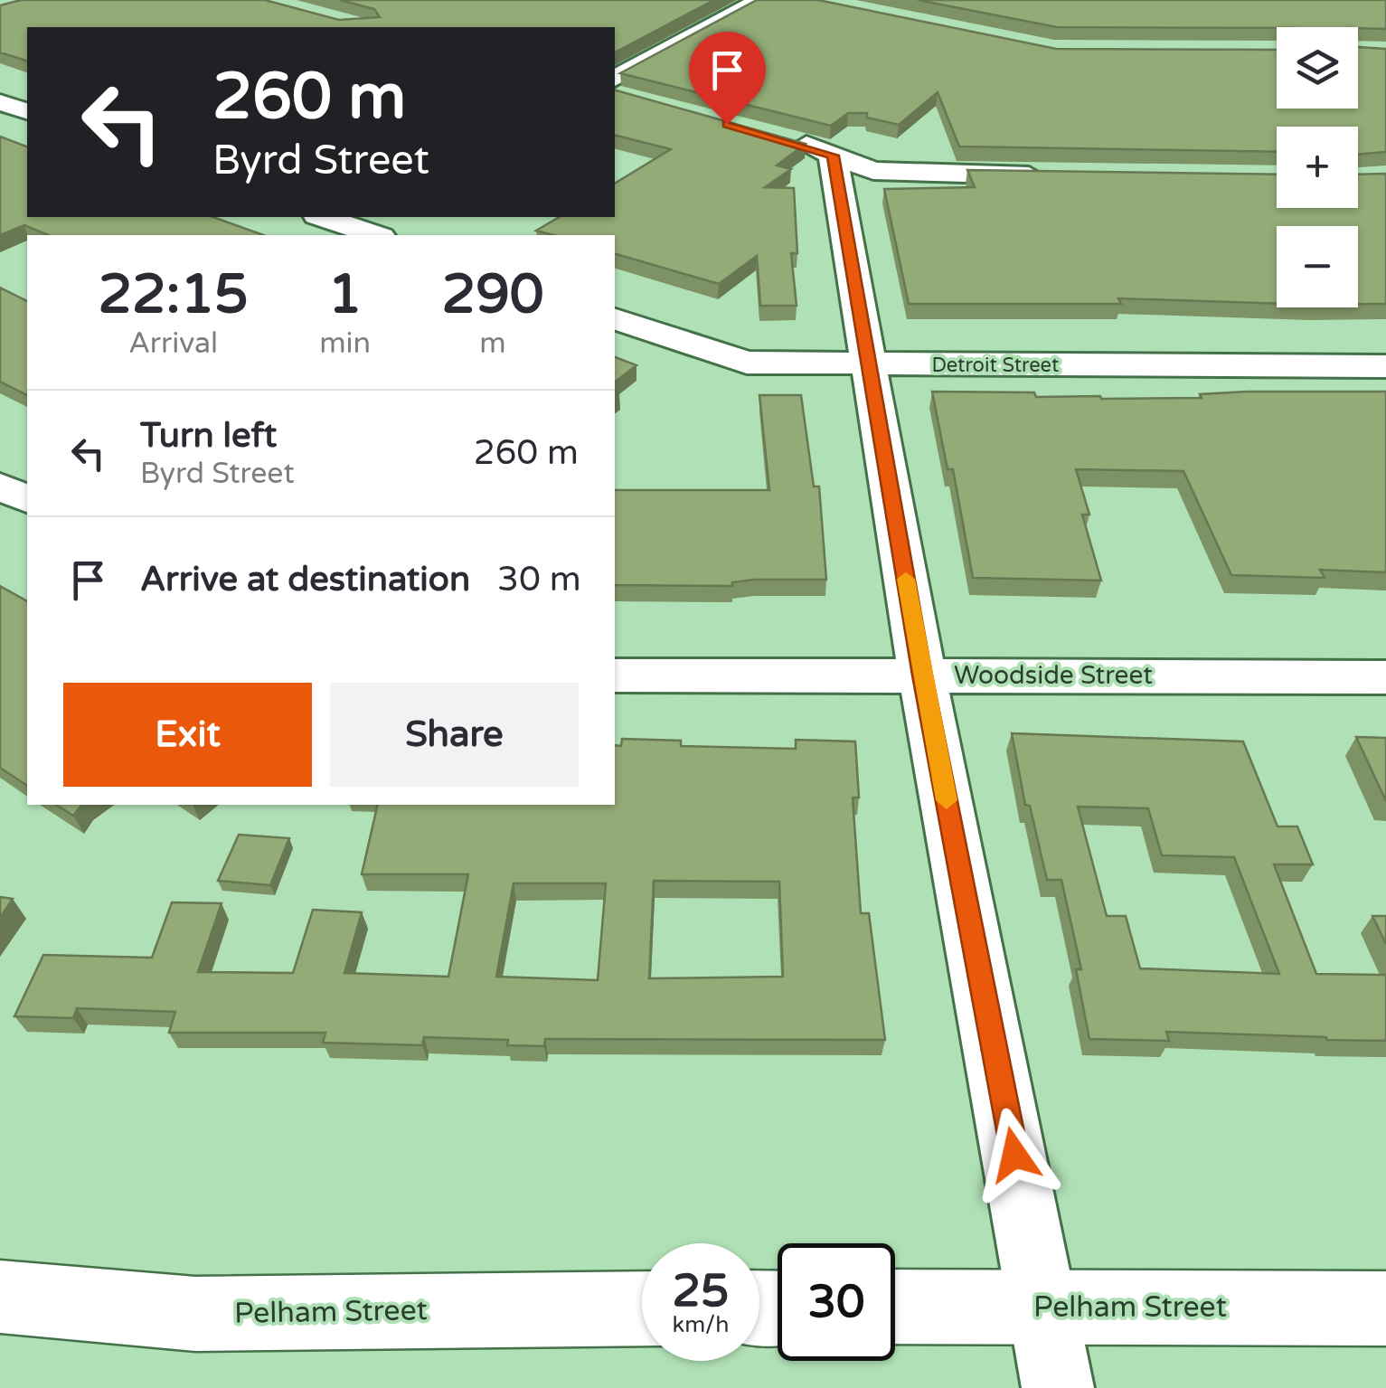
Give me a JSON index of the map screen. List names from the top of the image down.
{
  "streets": {
    "street": ["Detroit Street", "Woodside Street", "Pelham Street"]
  },
  "page": {
    "map_buttons": ["+", "−"],
    "turn": ["260 m", "Byrd Street"],
    "eta": [
      "22:15",
      "Arrival",
      "1",
      "min",
      "290",
      "m"
    ],
    "list": [
      {
        "name": "Turn left",
        "note": "Byrd Street",
        "value": "260 m"
      },
      {
        "name": "Arrive at destination",
        "value": "30 m"
      }
    ],
    "buttons": ["Exit", "Share"],
    "speed": "25 km/h",
    "limit": "30"
  }
}
